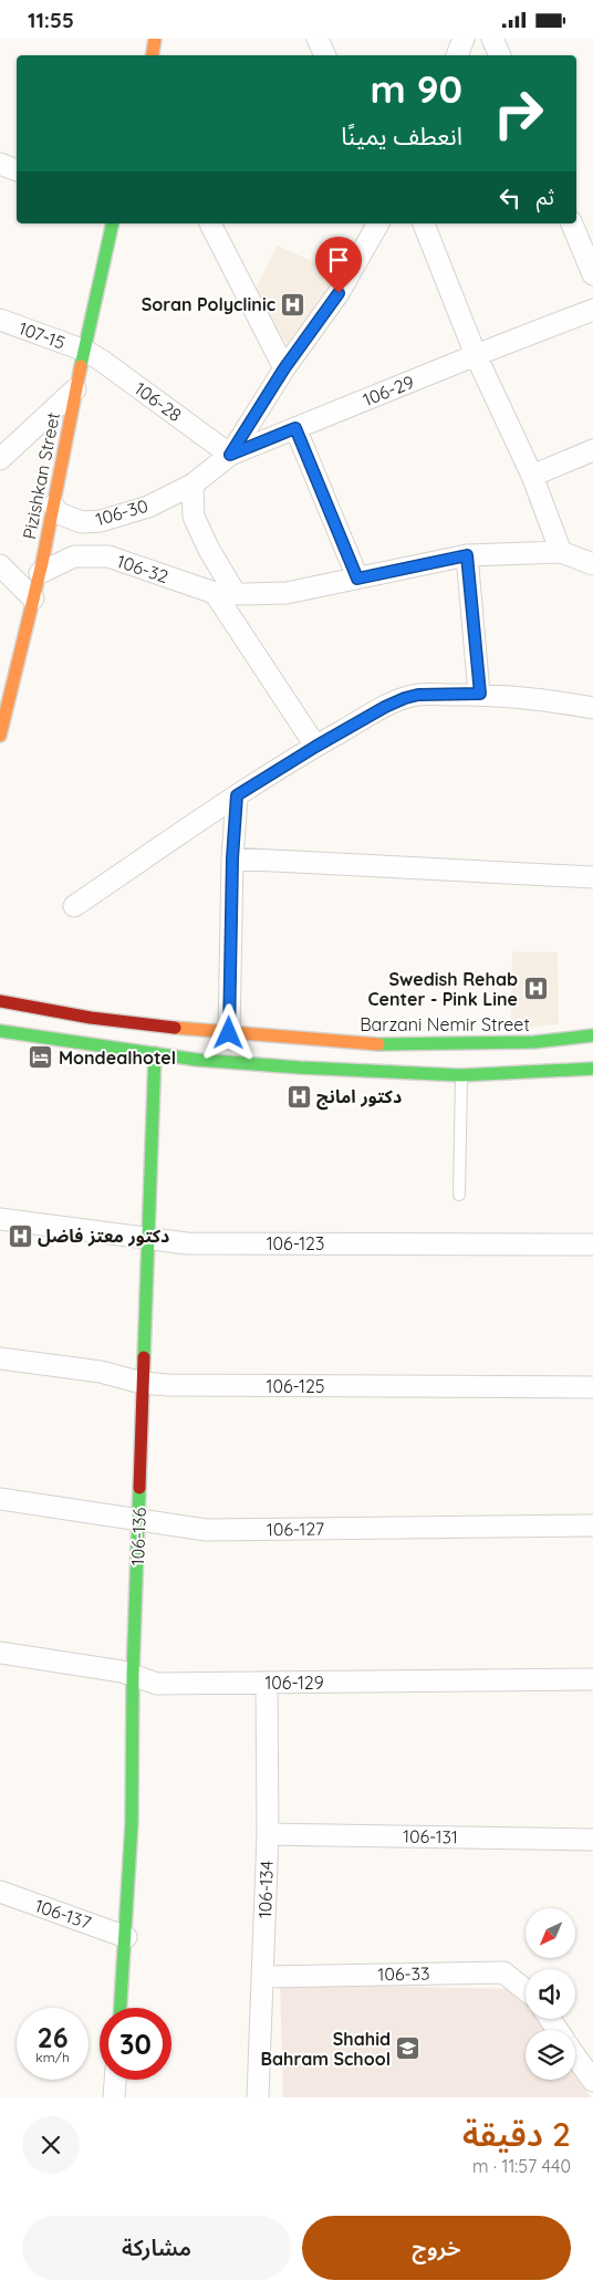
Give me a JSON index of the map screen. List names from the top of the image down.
{
  "streets": {
    "main road": ["Pizishkan Street", "Barzani Nemir Street", "106-136"],
    "street": [
      "107-15",
      "106-29",
      "106-28",
      "106-30",
      "106-32",
      "106-123",
      "106-125",
      "106-127",
      "106-129",
      "106-131",
      "106-134",
      "106-137",
      "106-33"
    ]
  },
  "crossings": [
    ["107-15", "106-28"],
    ["107-15", "Pizishkan Street"],
    ["106-29", "106-28"],
    ["106-29", "106-30"],
    ["106-28", "Pizishkan Street"],
    ["Pizishkan Street", "106-30"],
    ["Pizishkan Street", "106-32"],
    ["106-123", "106-136"],
    ["106-125", "106-136"],
    ["106-127", "106-136"],
    ["106-136", "106-129"],
    ["106-136", "106-137"],
    ["106-129", "106-134"],
    ["106-131", "106-134"],
    ["106-134", "106-33"]
  ],
  "places": {
    "hospital": [
      "Soran Polyclinic",
      "Swedish Rehab Center - Pink Line",
      "دكتور امانج",
      "دكتور معتز فاضل"
    ],
    "hotel": ["Mondealhotel"],
    "school or university": ["Shahid Bahram School"]
  },
  "north": "bottom left",
  "page": {
    "status": "11:55",
    "turn": ["90 m", "انعطف يمينًا"],
    "then": "ثم",
    "speed": "26 km/h",
    "limit": "30",
    "heading": ["2 دقيقة", "440 m · 11:57"],
    "buttons": ["خروج", "مشاركة"]
  }
}
